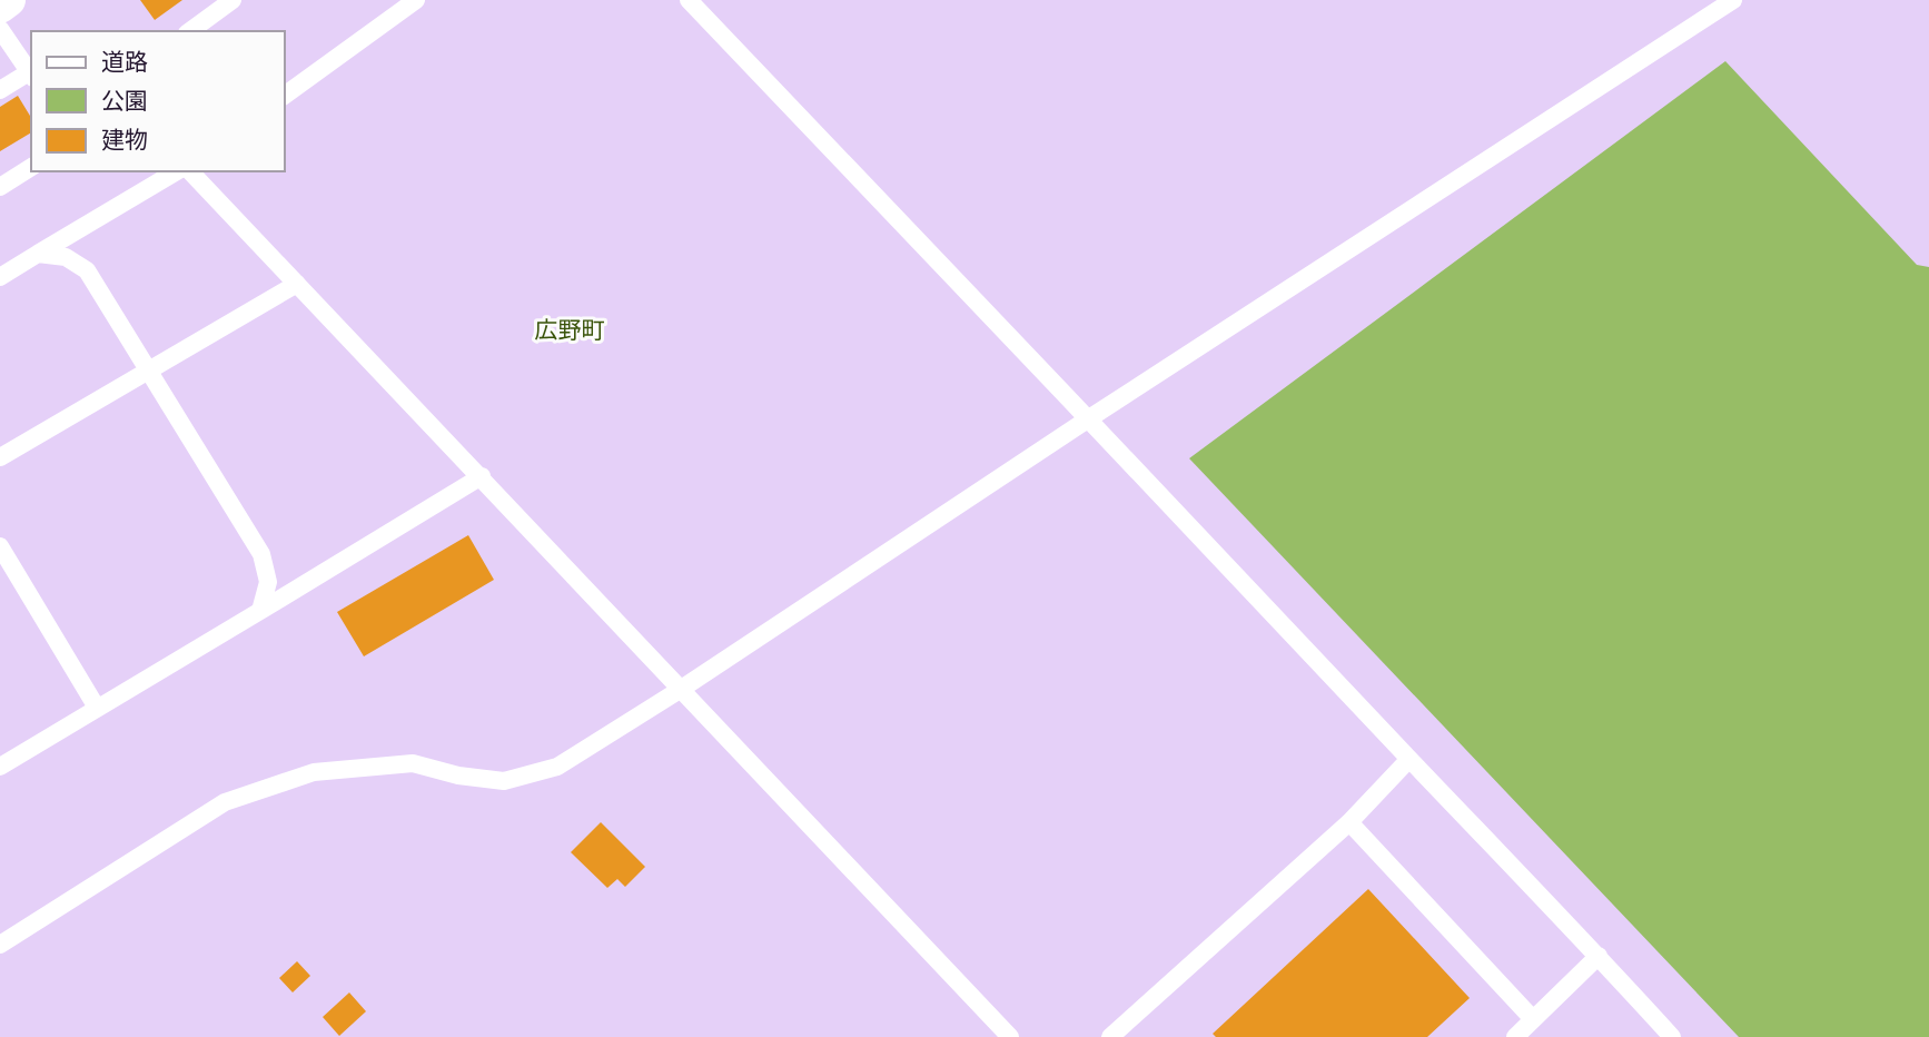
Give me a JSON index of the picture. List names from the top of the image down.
{
  "districts": ["広野町"],
  "legend": ["道路", "公園", "建物"]
}
